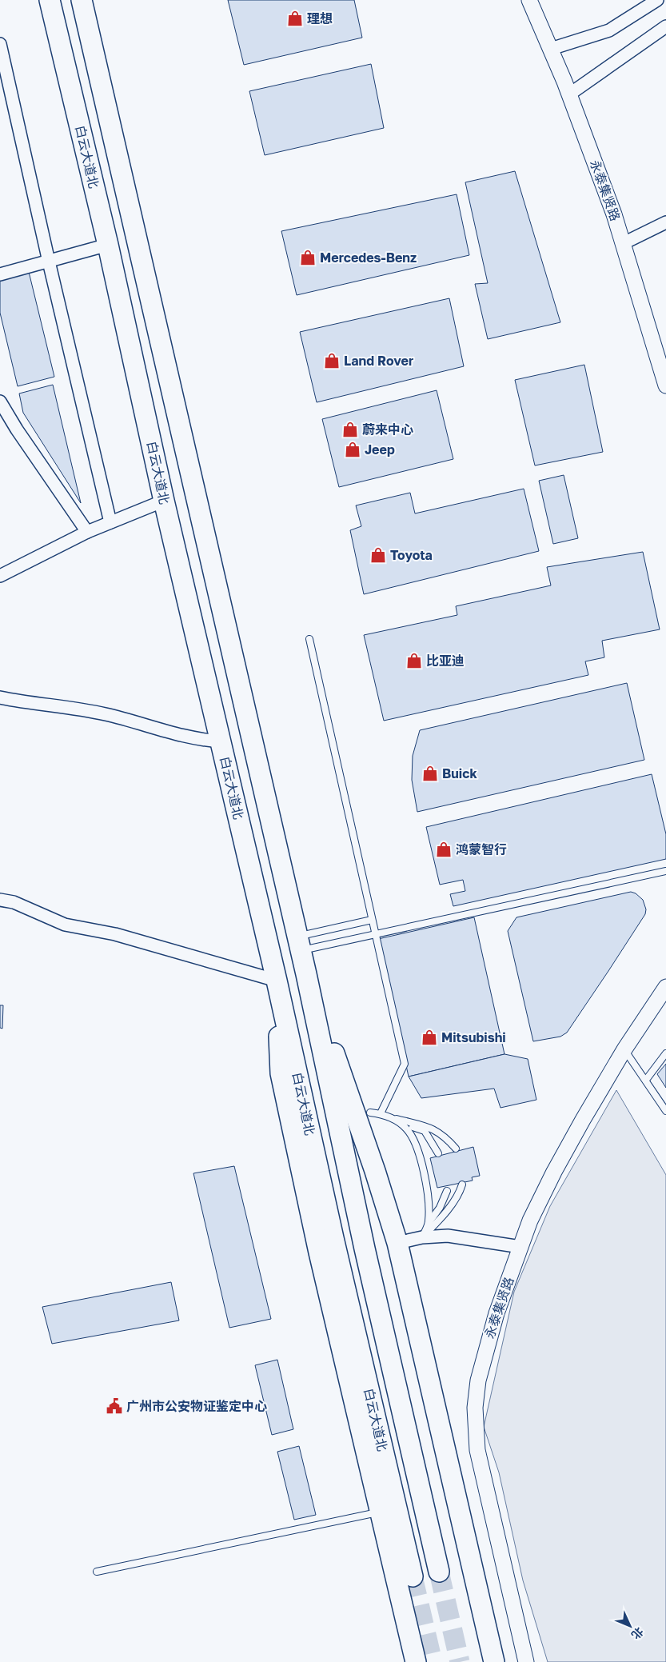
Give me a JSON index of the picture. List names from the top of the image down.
{
  "streets": {
    "highway": ["白云大道北"],
    "street": ["永泰集贤路"]
  },
  "places": {
    "shop": [
      "理想",
      "Mercedes-Benz",
      "Land Rover",
      "蔚来中心",
      "Jeep",
      "Toyota",
      "比亚迪",
      "Buick",
      "鸿蒙智行",
      "Mitsubishi"
    ],
    "public building": ["广州市公安物证鉴定中心"]
  },
  "north": "bottom right"
}
